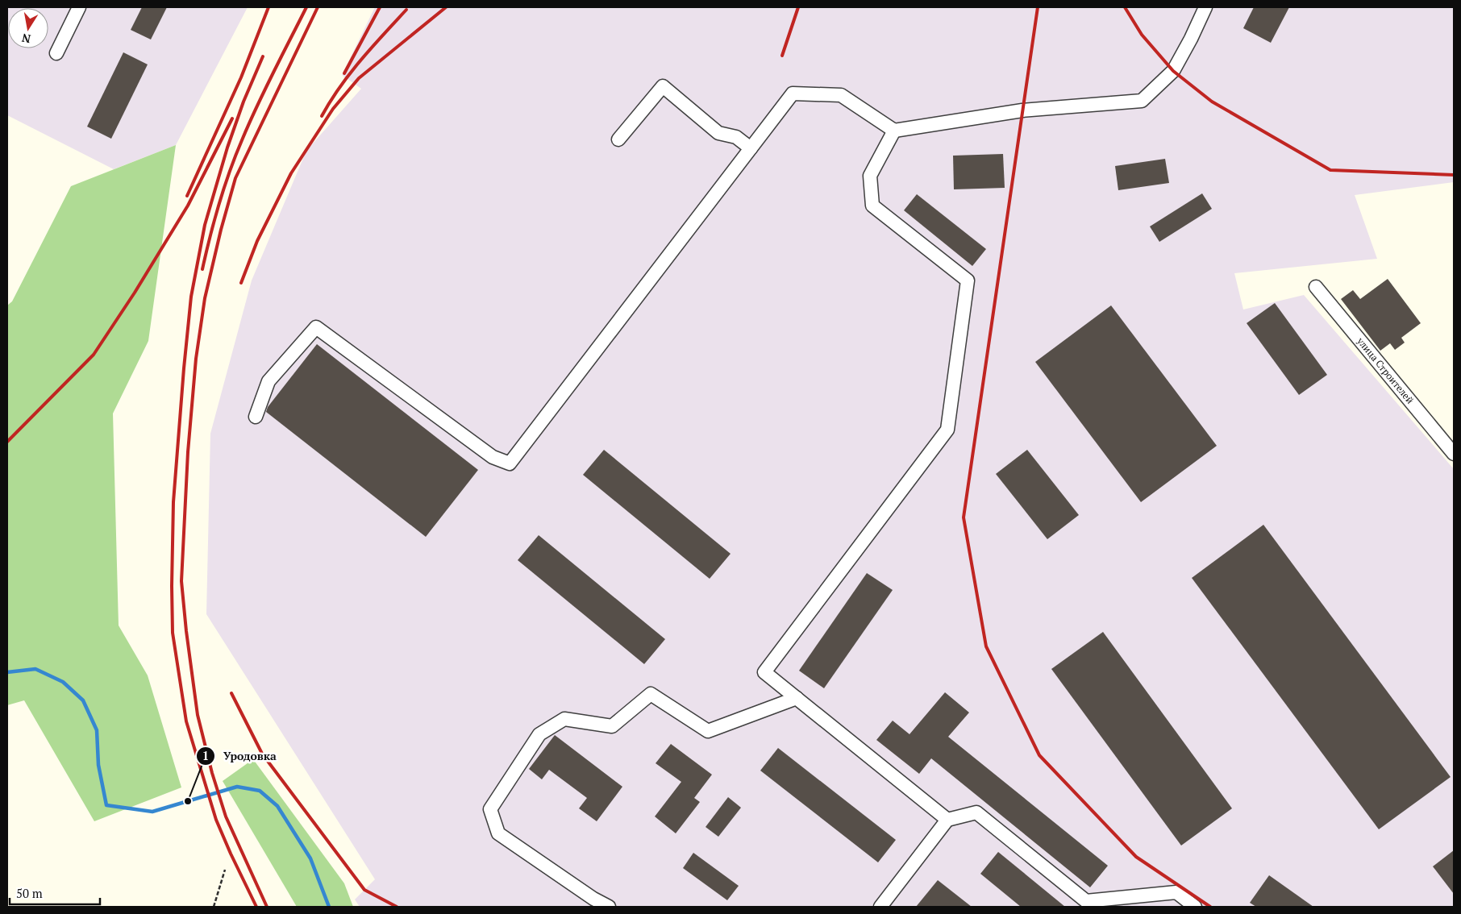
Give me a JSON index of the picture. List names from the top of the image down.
{
  "streets": {
    "street": ["улица Строителей"]
  },
  "places": ["Уродовка"],
  "scale_bar": "50 m",
  "north": "bottom"
}
